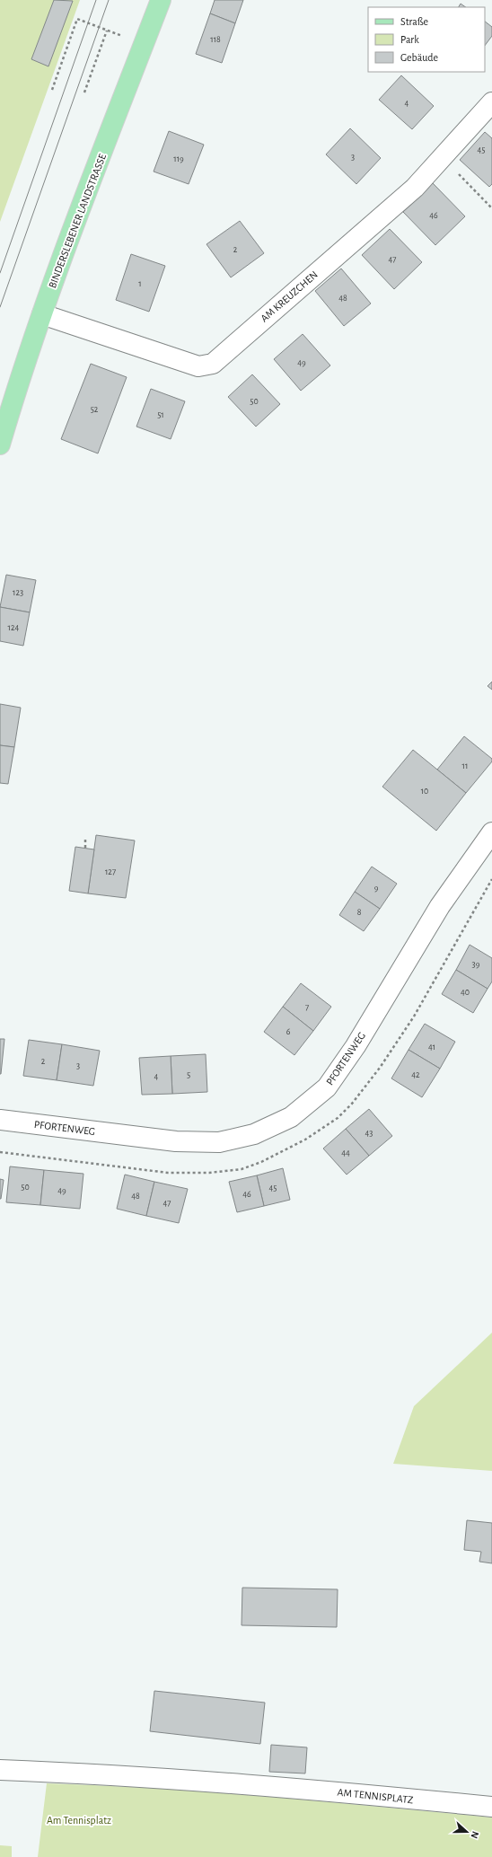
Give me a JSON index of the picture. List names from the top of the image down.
{
  "streets": {
    "main road": ["BINDERSLEBENER LANDSTRASSE"],
    "street": ["AM KREUZCHEN", "PFORTENWEG", "AM TENNISPLATZ"]
  },
  "crossings": [
    ["BINDERSLEBENER LANDSTRASSE", "AM KREUZCHEN"]
  ],
  "parks": ["Am Tennisplatz"],
  "house_numbers": [
    "118",
    "4",
    "45",
    "3",
    "119",
    "46",
    "2",
    "47",
    "1",
    "48",
    "49",
    "50",
    "52",
    "51",
    "123",
    "124",
    "11",
    "10",
    "127",
    "9",
    "8",
    "39",
    "40",
    "7",
    "6",
    "41",
    "2",
    "3",
    "5",
    "42",
    "4",
    "43",
    "44",
    "50",
    "45",
    "49",
    "46",
    "48",
    "47"
  ],
  "legend": ["Straße", "Park", "Gebäude"],
  "north": "right"
}
